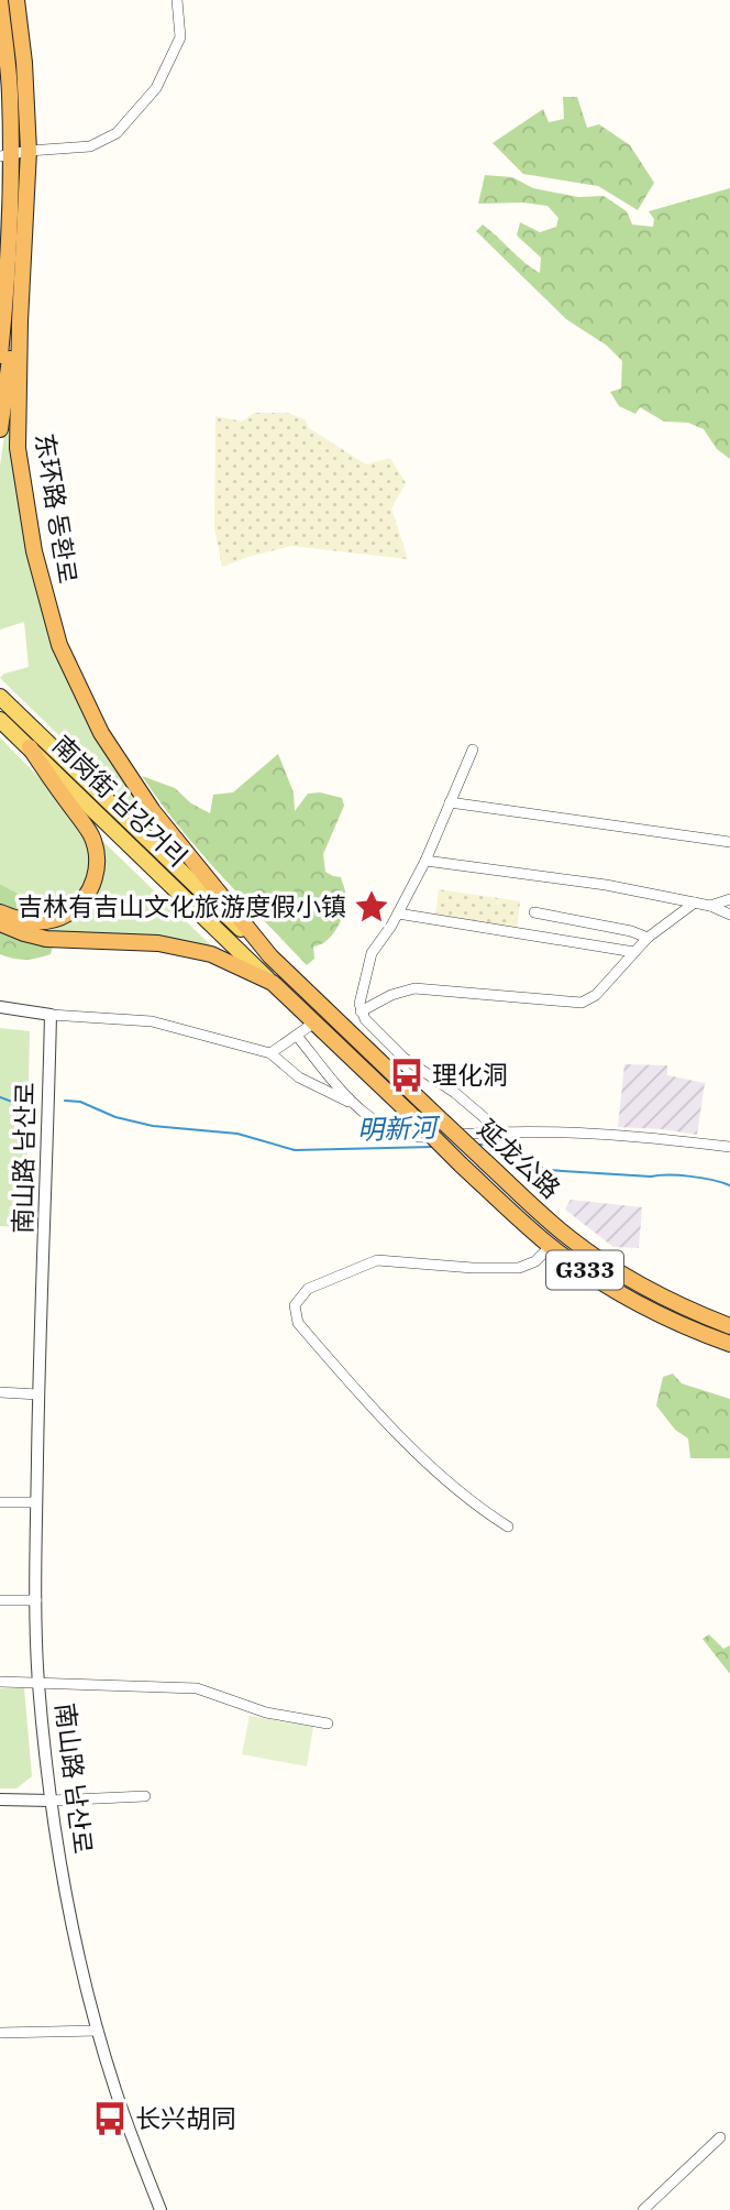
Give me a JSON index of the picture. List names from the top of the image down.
{
  "streets": {
    "highway": ["东环路 동환로", "延龙公路", "G333"],
    "main road": ["南岗街 남강거리"],
    "street": ["南山路 남산로"]
  },
  "crossings": [
    ["东环路 동환로", "南岗街 남강거리"],
    ["东环路 동환로", "延龙公路"],
    ["南岗街 남강거리", "延龙公路"],
    ["南岗街 남강거리", "G333"],
    ["延龙公路", "G333"]
  ],
  "water": ["明新河"],
  "places": {
    "place": ["吉林有吉山文化旅游度假小镇"],
    "bus stop": ["理化洞", "长兴胡同"]
  }
}
